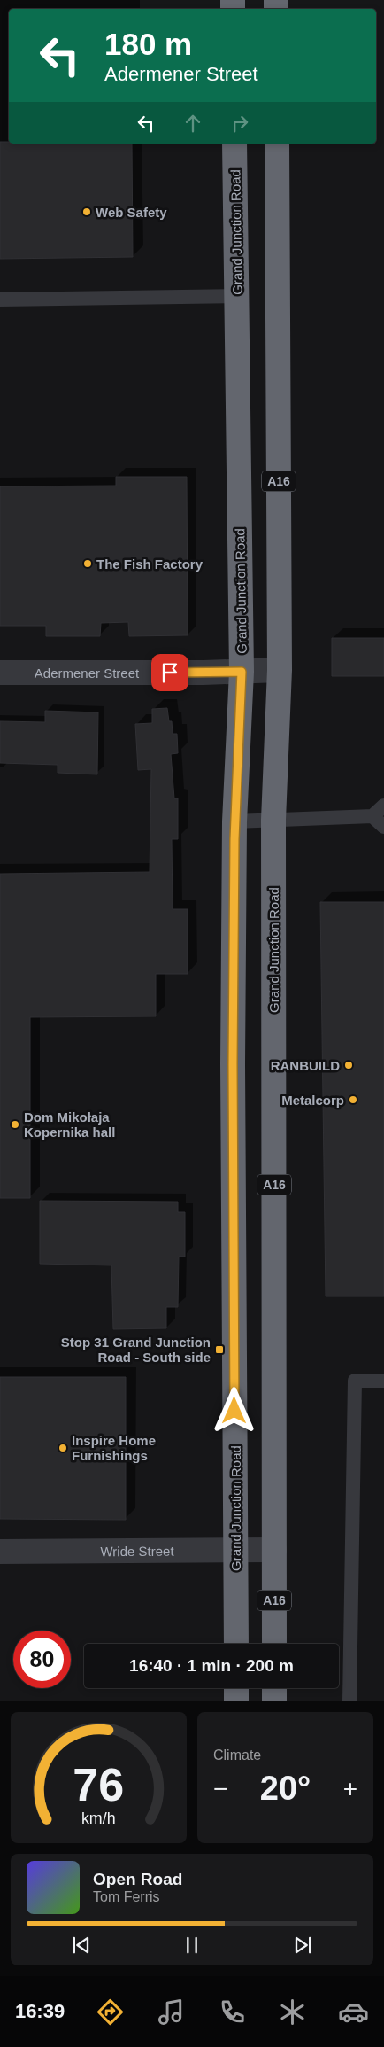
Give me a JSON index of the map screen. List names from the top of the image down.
{
  "streets": {
    "highway": ["Grand Junction Road", "A16"],
    "street": ["Adermener Street", "Wride Street"]
  },
  "crossings": [
    ["Grand Junction Road", "Adermener Street"],
    ["Grand Junction Road", "Wride Street"]
  ],
  "places": {
    "other": [
      "Web Safety",
      "The Fish Factory",
      "RANBUILD",
      "Metalcorp",
      "Dom Mikołaja Kopernika hall",
      "Inspire Home Furnishings"
    ],
    "transit": ["Stop 31 Grand Junction Road - South side"]
  },
  "page": {
    "turn": ["180 m", "Adermener Street"],
    "limit": "80",
    "trip": "16:40 · 1 min · 200 m",
    "tile": "Climate",
    "heat": ["−", "20°", "+"],
    "song": ["Open Road", "Tom Ferris"],
    "tabs": "16:39",
    "gauge": ["76", "km/h"]
  }
}
